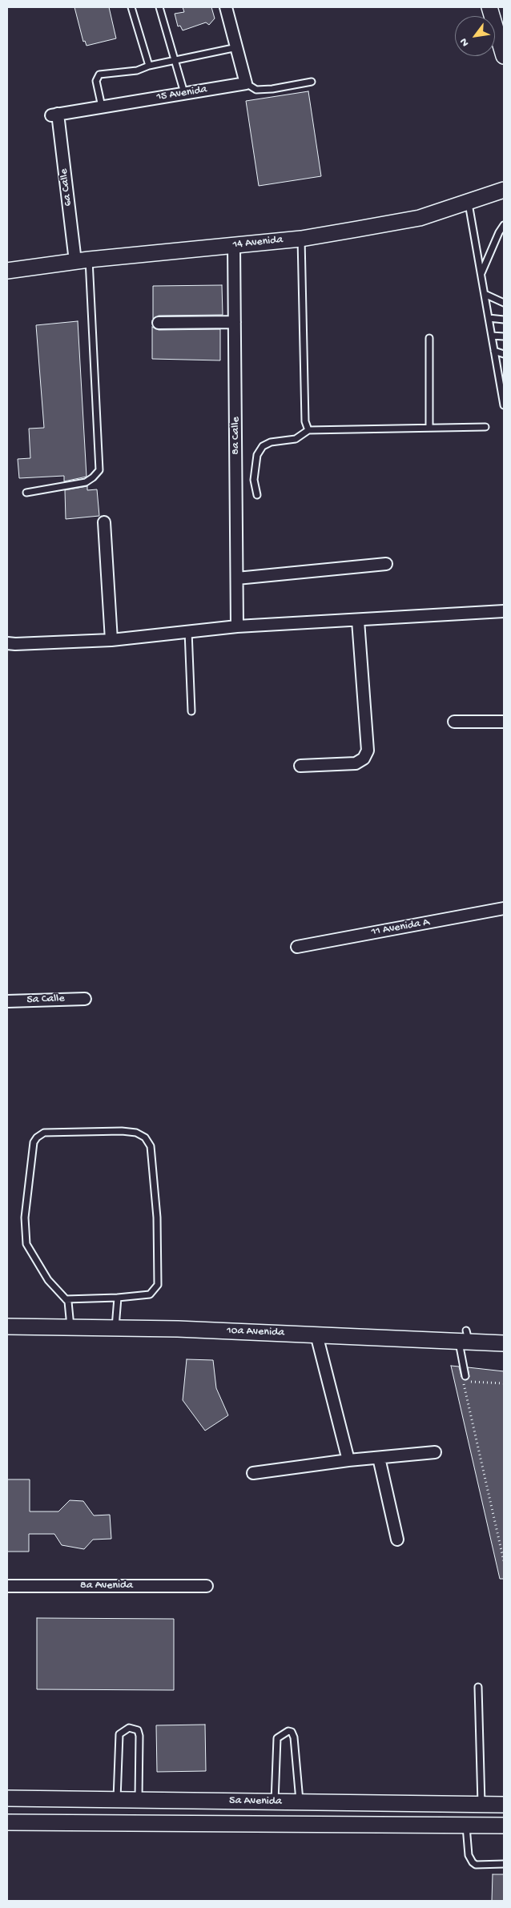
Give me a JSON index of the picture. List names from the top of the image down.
{
  "streets": {
    "street": [
      "15 Avenida",
      "6a Calle",
      "14 Avenida",
      "8a Calle",
      "11 Avenida A",
      "5a Calle",
      "10a Avenida",
      "8a Avenida",
      "5a Avenida"
    ]
  },
  "crossings": [
    ["15 Avenida", "6a Calle"],
    ["6a Calle", "14 Avenida"],
    ["14 Avenida", "8a Calle"]
  ],
  "north": "bottom left"
}
